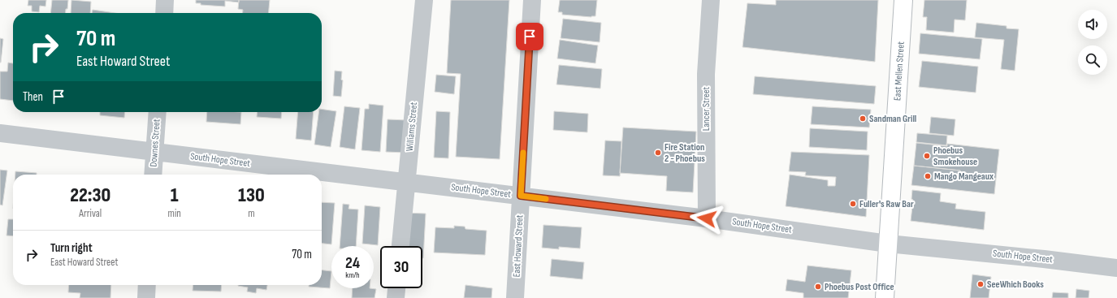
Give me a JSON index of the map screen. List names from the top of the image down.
{
  "streets": {
    "main road": ["East Mellen Street"],
    "street": [
      "Lancer Street",
      "Williams Street",
      "Downes Street",
      "South Hope Street",
      "East Howard Street"
    ]
  },
  "crossings": [
    ["East Mellen Street", "South Hope Street"],
    ["Lancer Street", "South Hope Street"],
    ["Williams Street", "South Hope Street"],
    ["Downes Street", "South Hope Street"],
    ["South Hope Street", "East Howard Street"]
  ],
  "places": [
    "Sandman Grill",
    "Fire Station 2 - Phoebus",
    "Phoebus Smokehouse",
    "Mango Mangeaux",
    "Fuller's Raw Bar",
    "SeeWhich Books",
    "Phoebus Post Office"
  ],
  "page": {
    "turn": ["70 m", "East Howard Street"],
    "then": "Then",
    "eta": [
      "22:30",
      "Arrival",
      "1",
      "min",
      "130",
      "m"
    ],
    "list": [
      {
        "name": "Turn right",
        "note": "East Howard Street",
        "value": "70 m"
      }
    ],
    "speed": "24 km/h",
    "limit": "30"
  }
}
